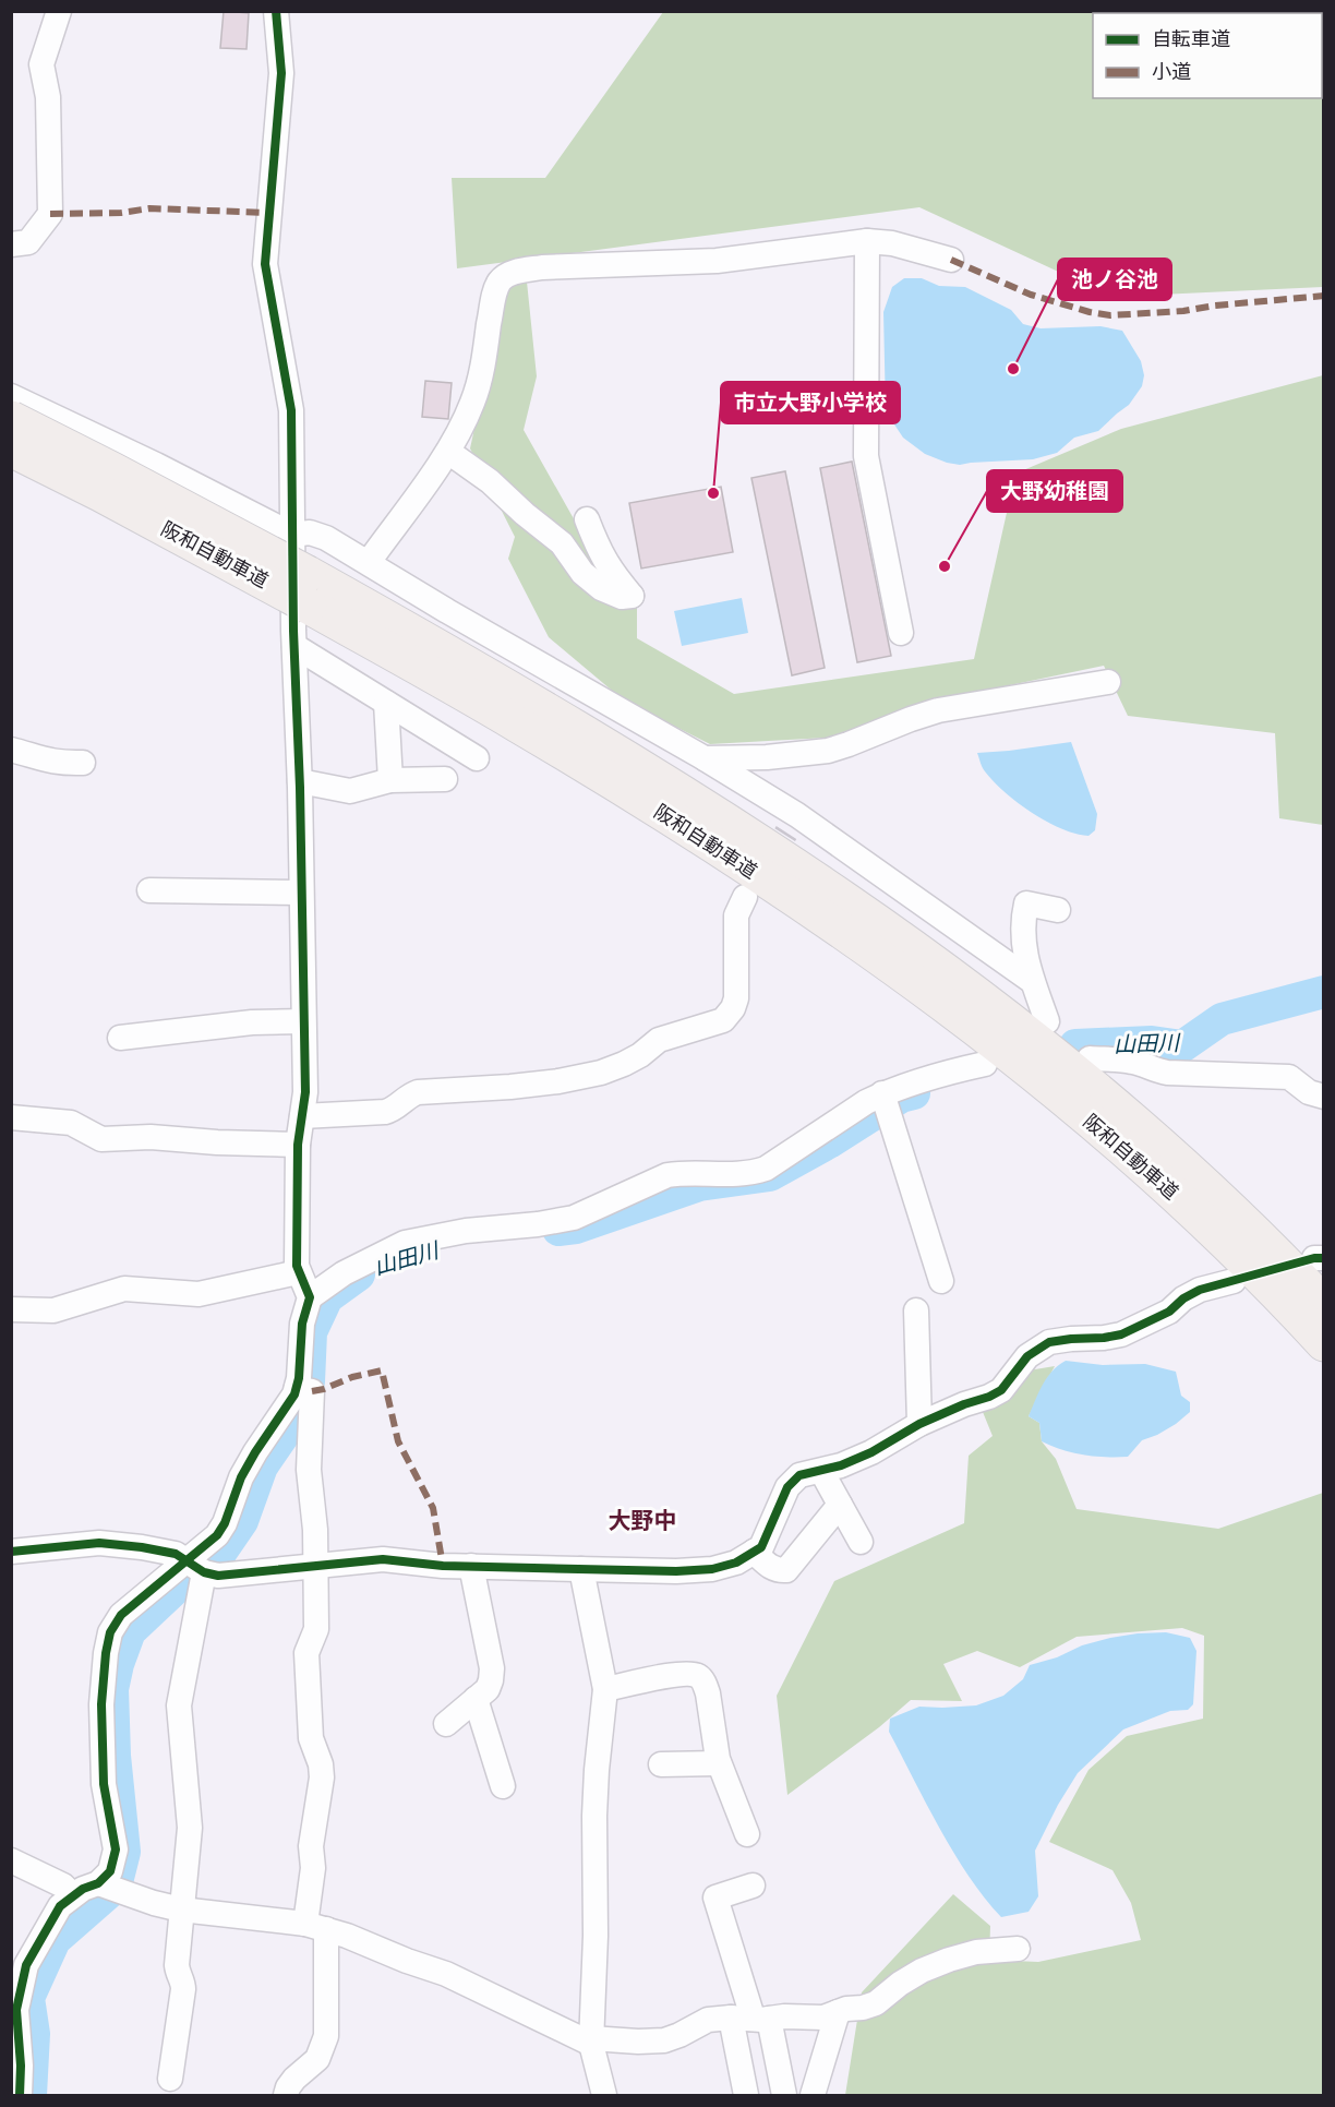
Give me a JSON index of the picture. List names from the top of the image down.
{
  "streets": {
    "highway": ["阪和自動車道"]
  },
  "districts": ["大野中"],
  "water": ["山田川"],
  "places": ["池ノ谷池", "市立大野小学校", "大野幼稚園"],
  "legend": ["自転車道", "小道"]
}
